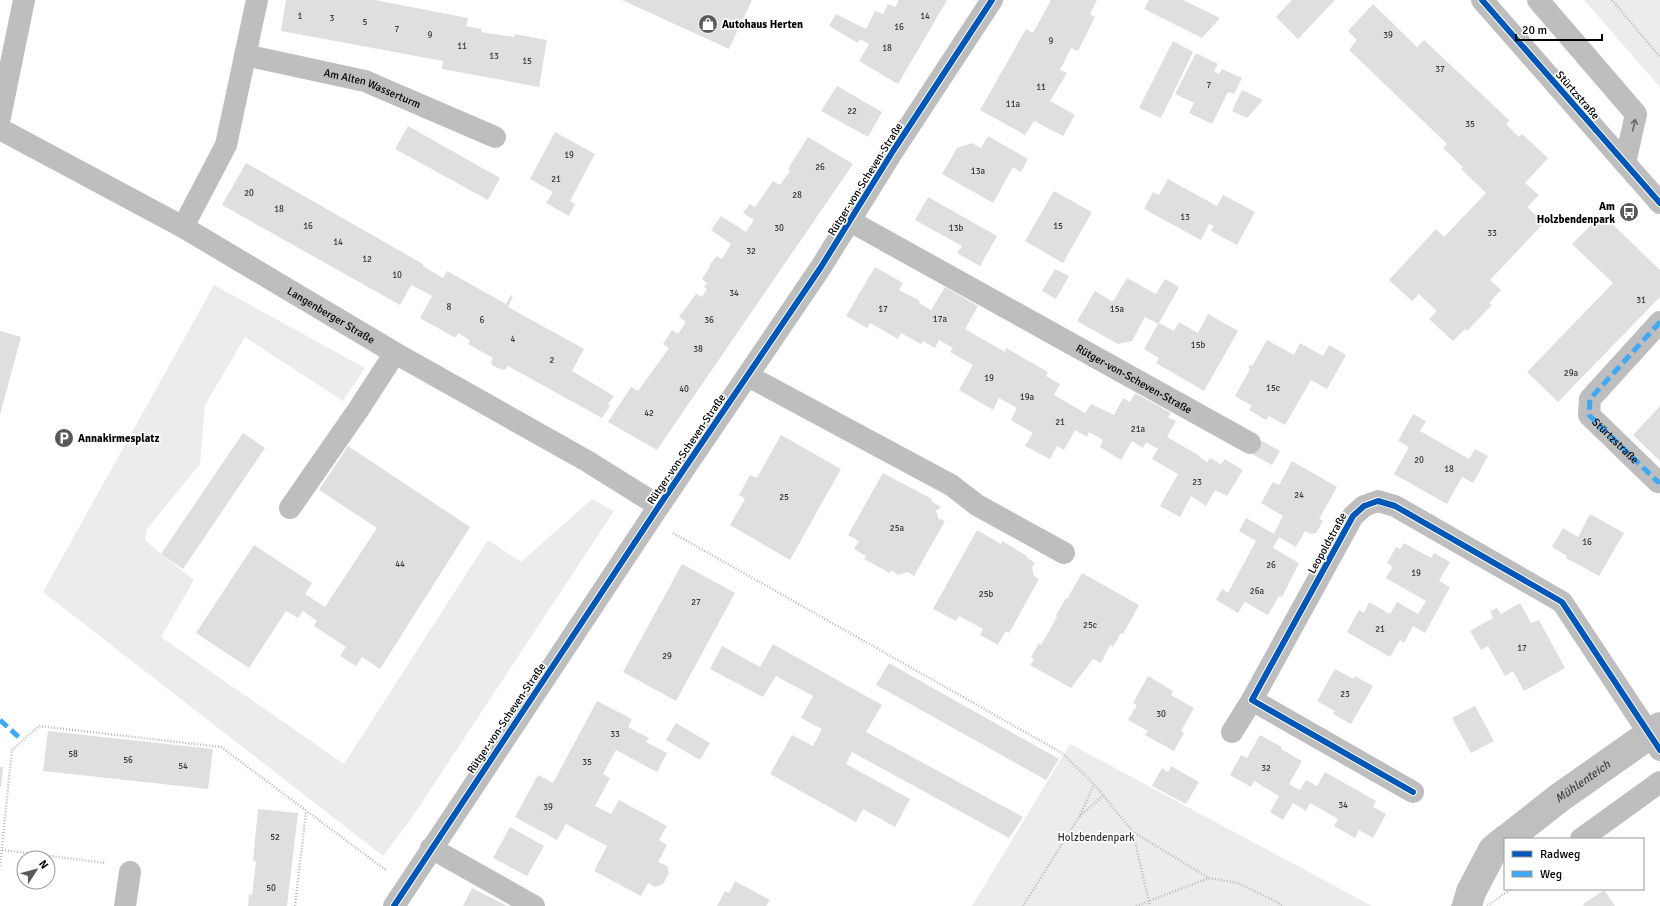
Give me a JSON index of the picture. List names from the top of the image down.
{
  "streets": {
    "street": [
      "Am Alten Wasserturm",
      "Stürtzstraße",
      "Rütger-von-Scheven-Straße",
      "Langenberger Straße",
      "Leopoldstraße"
    ]
  },
  "crossings": [
    ["Rütger-von-Scheven-Straße", "Langenberger Straße"]
  ],
  "water": ["Mühlenteich"],
  "parks": ["Holzbendenpark"],
  "places": {
    "shop": ["Autohaus Herten"],
    "bus stop": ["Am Holzbendenpark"],
    "parking": ["Annakirmesplatz"]
  },
  "house_numbers": [
    "1",
    "14",
    "3",
    "5",
    "16",
    "7",
    "9",
    "39",
    "9",
    "11",
    "18",
    "13",
    "15",
    "37",
    "7",
    "11",
    "11a",
    "22",
    "35",
    "19",
    "26",
    "13a",
    "21",
    "20",
    "28",
    "18",
    "13",
    "16",
    "15",
    "30",
    "13b",
    "33",
    "14",
    "32",
    "12",
    "10",
    "34",
    "31",
    "8",
    "17",
    "15a",
    "17a",
    "6",
    "36",
    "4",
    "15b",
    "38",
    "2",
    "29a",
    "19",
    "15c",
    "40",
    "19a",
    "42",
    "21",
    "21a",
    "20",
    "18",
    "23",
    "24",
    "25",
    "25a",
    "16",
    "44",
    "26",
    "19",
    "26a",
    "25b",
    "27",
    "25c",
    "21",
    "17",
    "29",
    "23",
    "30",
    "33",
    "58",
    "56",
    "35",
    "54",
    "32",
    "34",
    "39",
    "52",
    "50"
  ],
  "legend": ["Radweg", "Weg"],
  "scale_bar": "20 m",
  "north": "top right"
}
